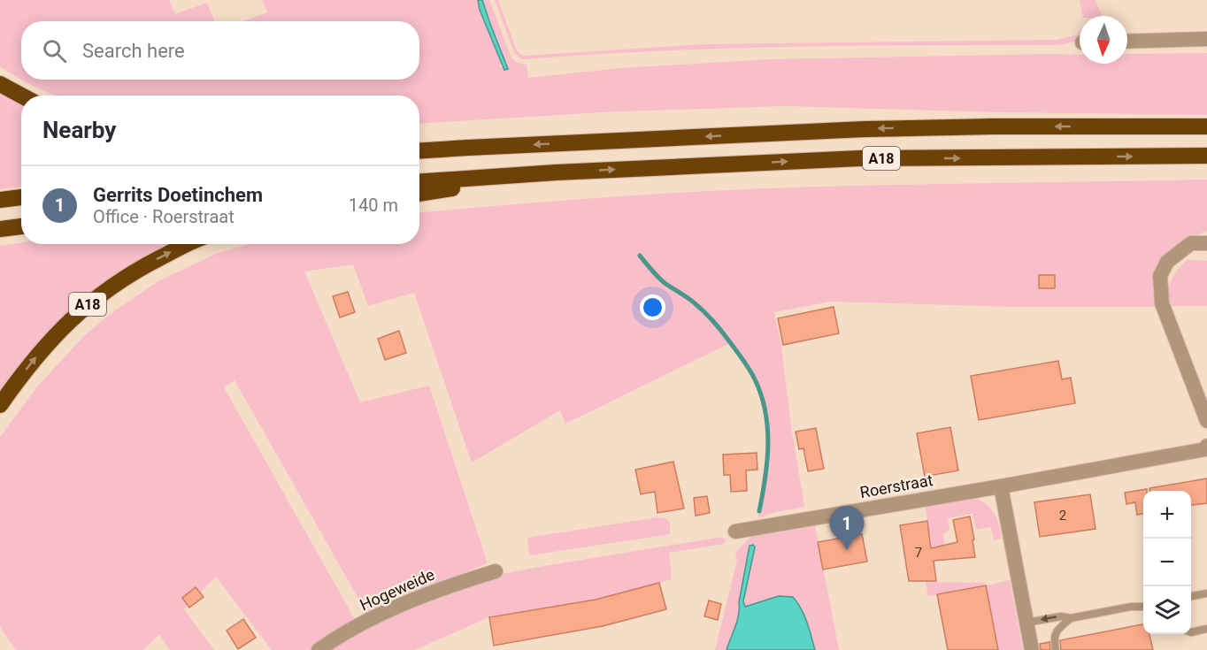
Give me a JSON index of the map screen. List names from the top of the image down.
{
  "streets": {
    "highway": ["A18"],
    "street": ["Roerstraat", "Hogeweide"]
  },
  "house_numbers": ["2", "7"],
  "north": "bottom",
  "page": {
    "search": "Search here",
    "heading": "Nearby",
    "list": [
      {
        "mark": "1",
        "name": "Gerrits Doetinchem",
        "note": "Office · Roerstraat",
        "value": "140 m"
      }
    ],
    "map_buttons": ["+", "−"],
    "pins": "1"
  }
}
